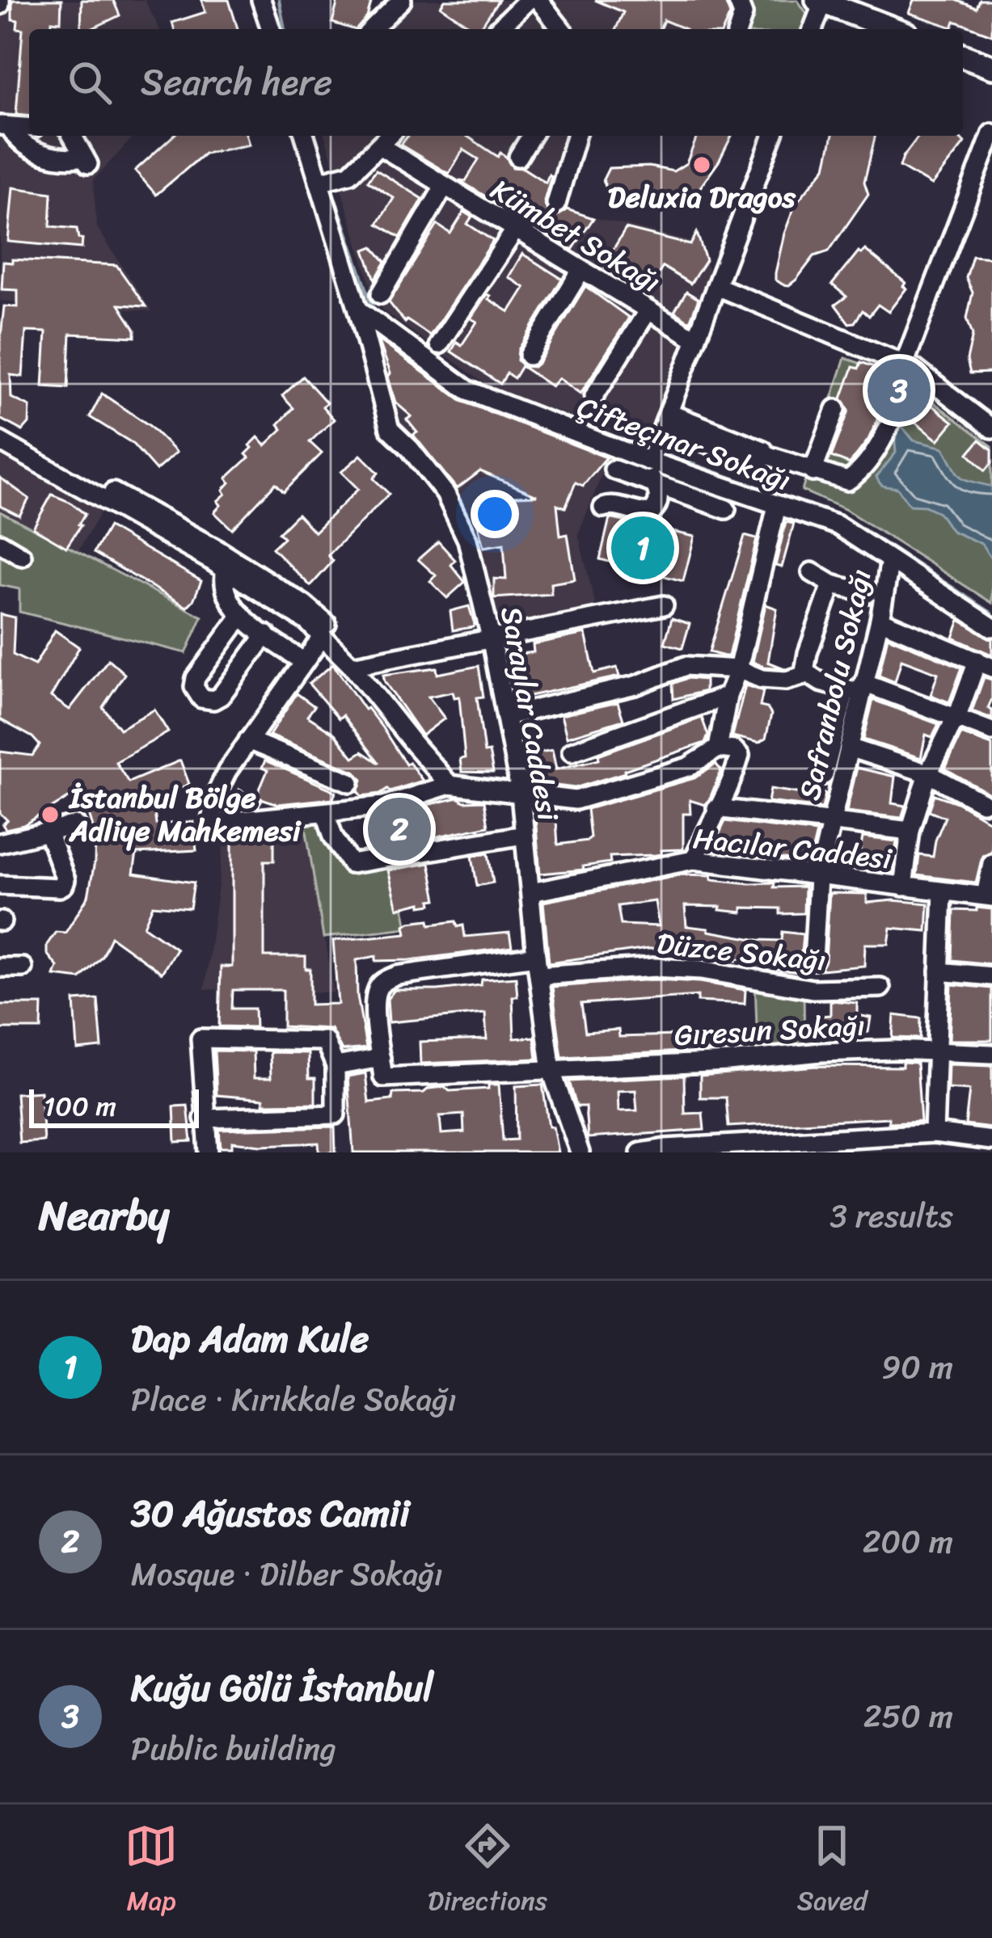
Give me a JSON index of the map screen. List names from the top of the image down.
{
  "streets": {
    "street": [
      "Kümbet Sokağı",
      "Çifteçınar Sokağı",
      "Safranbolu Sokağı",
      "Saraylar Caddesi",
      "Hacılar Caddesi",
      "Düzce Sokağı",
      "Gıresun Sokağı"
    ]
  },
  "crossings": [
    ["Çifteçınar Sokağı", "Safranbolu Sokağı"],
    ["Çifteçınar Sokağı", "Saraylar Caddesi"],
    ["Safranbolu Sokağı", "Hacılar Caddesi"],
    ["Saraylar Caddesi", "Hacılar Caddesi"],
    ["Saraylar Caddesi", "Düzce Sokağı"],
    ["Saraylar Caddesi", "Gıresun Sokağı"]
  ],
  "places": ["Deluxia Dragos", "İstanbul Bölge Adliye Mahkemesi"],
  "scale_bar": "100 m",
  "page": {
    "search": "Search here",
    "pins": ["3", "1", "2"],
    "scale": "100 m",
    "heading": ["Nearby", "3 results"],
    "list": [
      {
        "mark": "1",
        "name": "Dap Adam Kule",
        "note": "Place · Kırıkkale Sokağı",
        "value": "90 m"
      },
      {
        "mark": "2",
        "name": "30 Ağustos Camii",
        "note": "Mosque · Dilber Sokağı",
        "value": "200 m"
      },
      {
        "mark": "3",
        "name": "Kuğu Gölü İstanbul",
        "note": "Public building",
        "value": "250 m"
      }
    ],
    "nav": ["Map", "Directions", "Saved"]
  }
}
